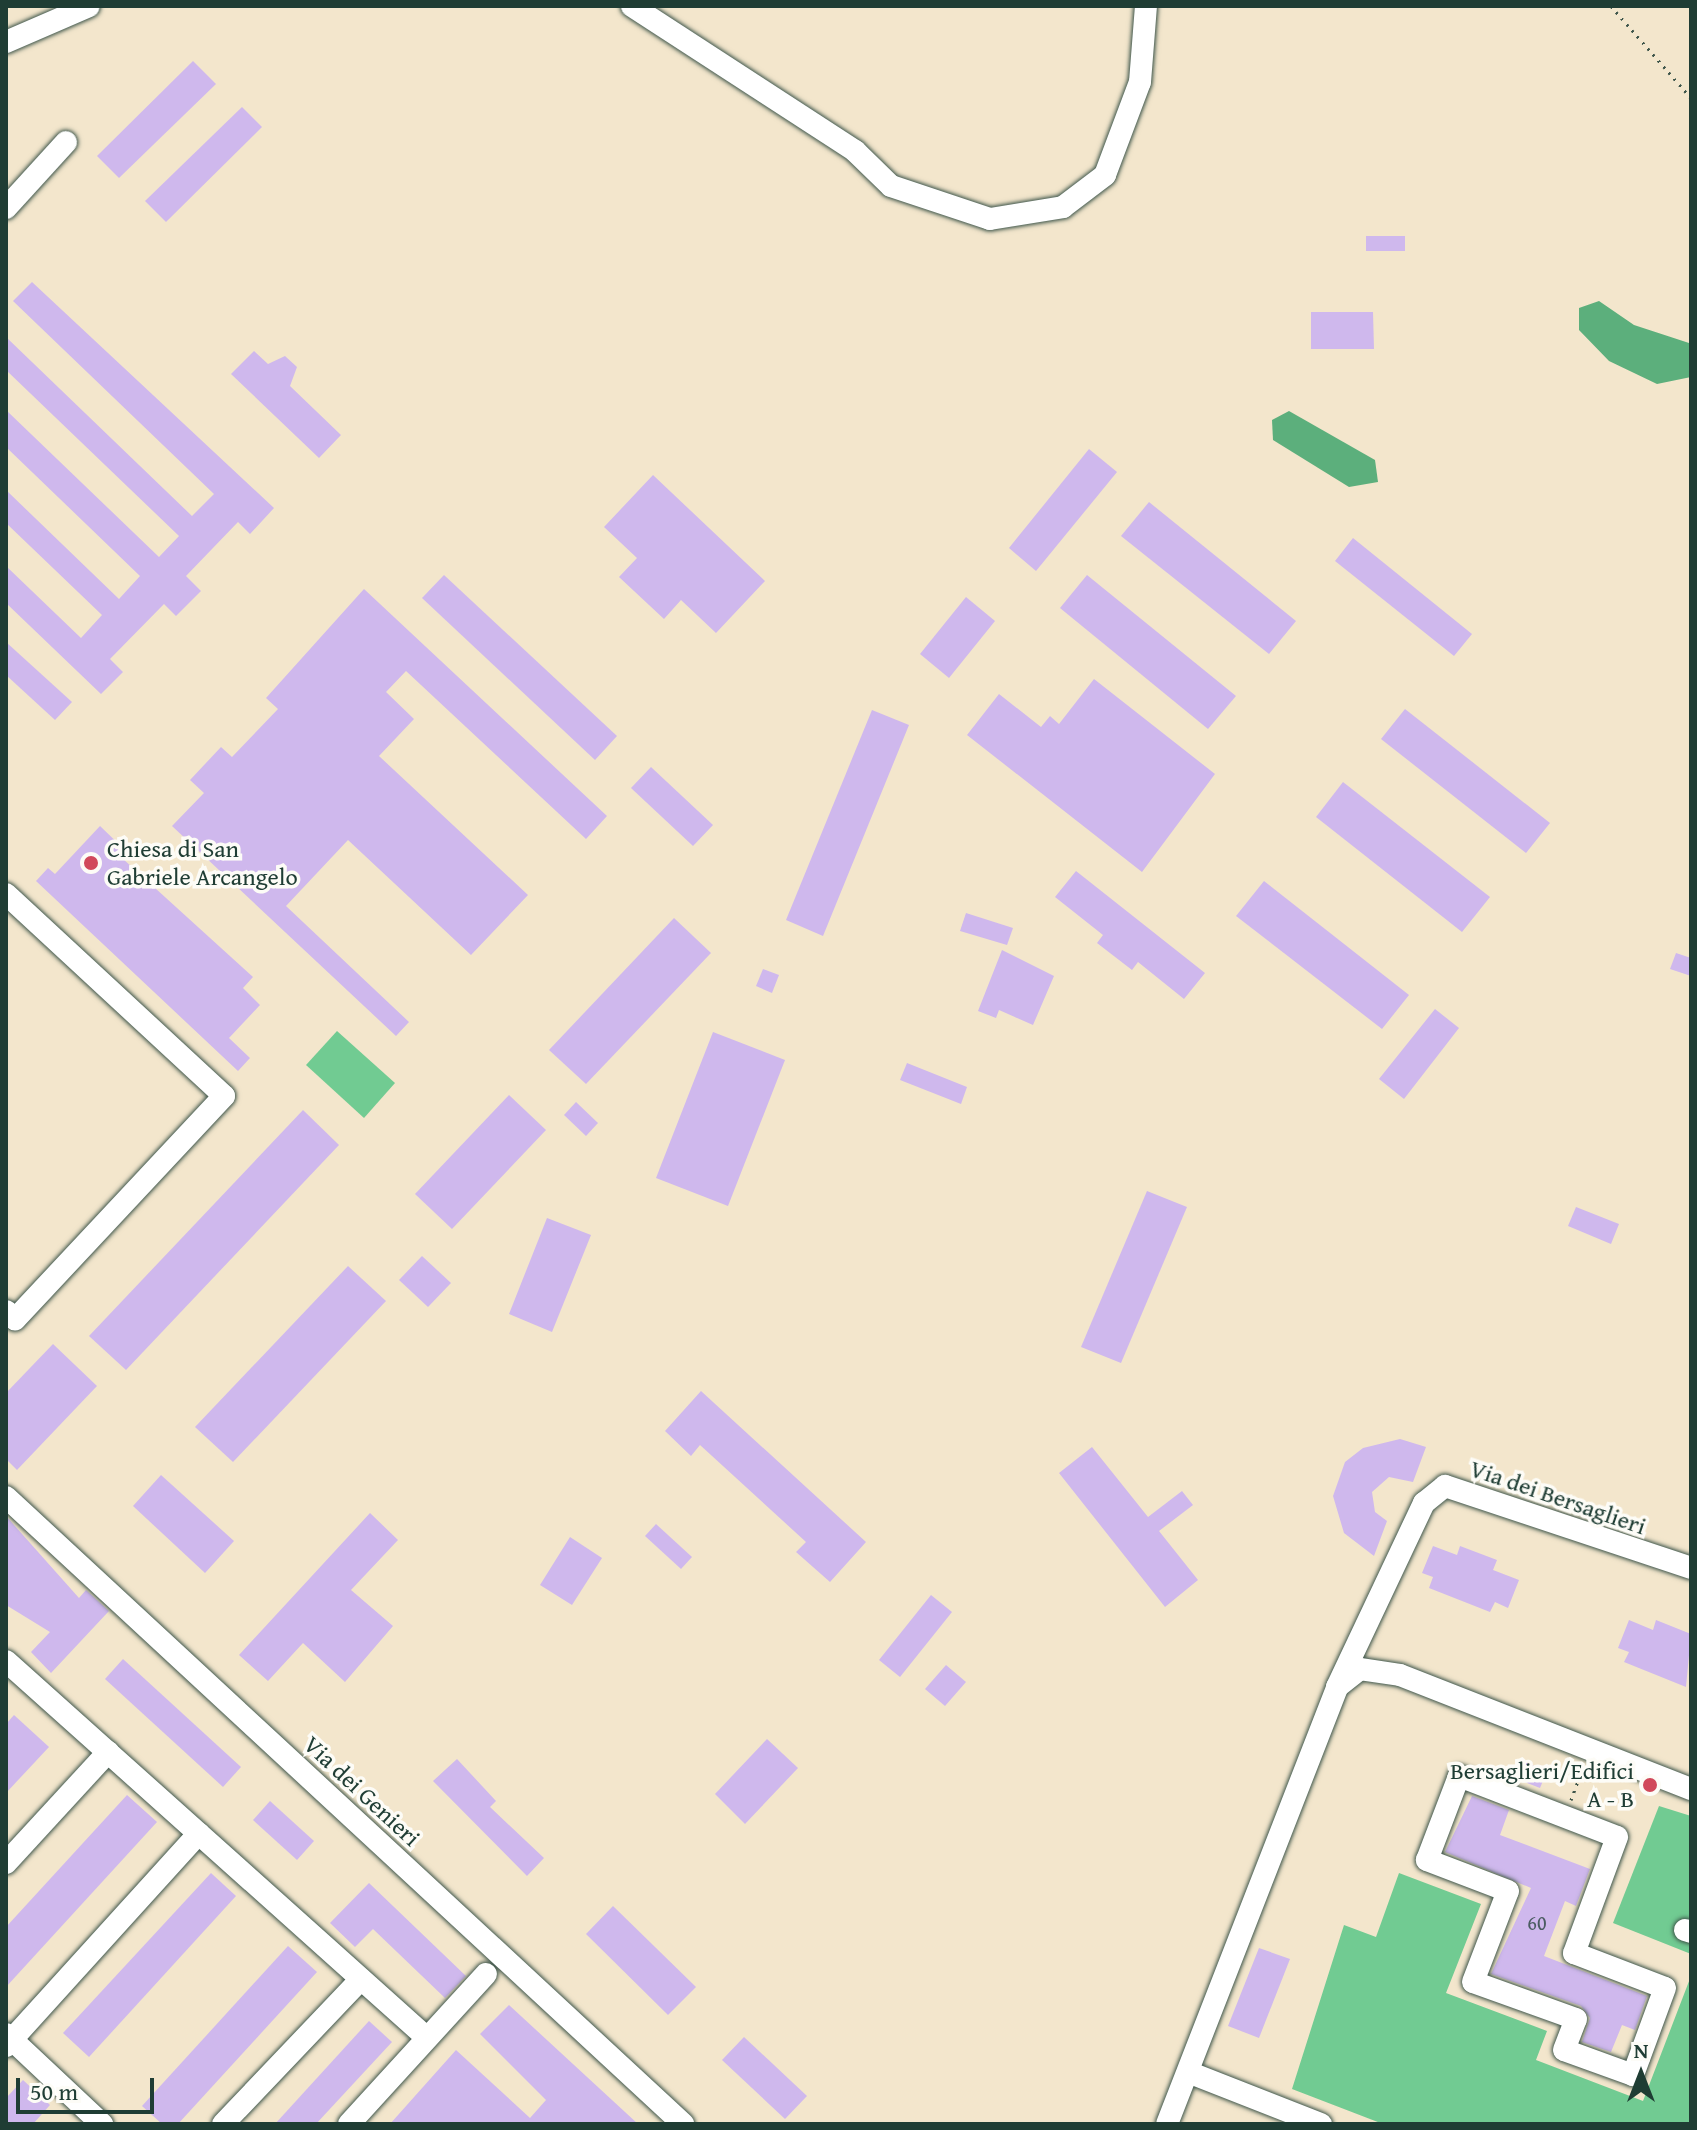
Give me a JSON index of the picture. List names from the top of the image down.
{
  "streets": {
    "street": ["Via dei Bersaglieri", "Via dei Genieri"]
  },
  "places": ["Chiesa di San Gabriele Arcangelo", "Bersaglieri/Edifici A - B"],
  "house_numbers": ["60"],
  "scale_bar": "50 m",
  "north": "top"
}
